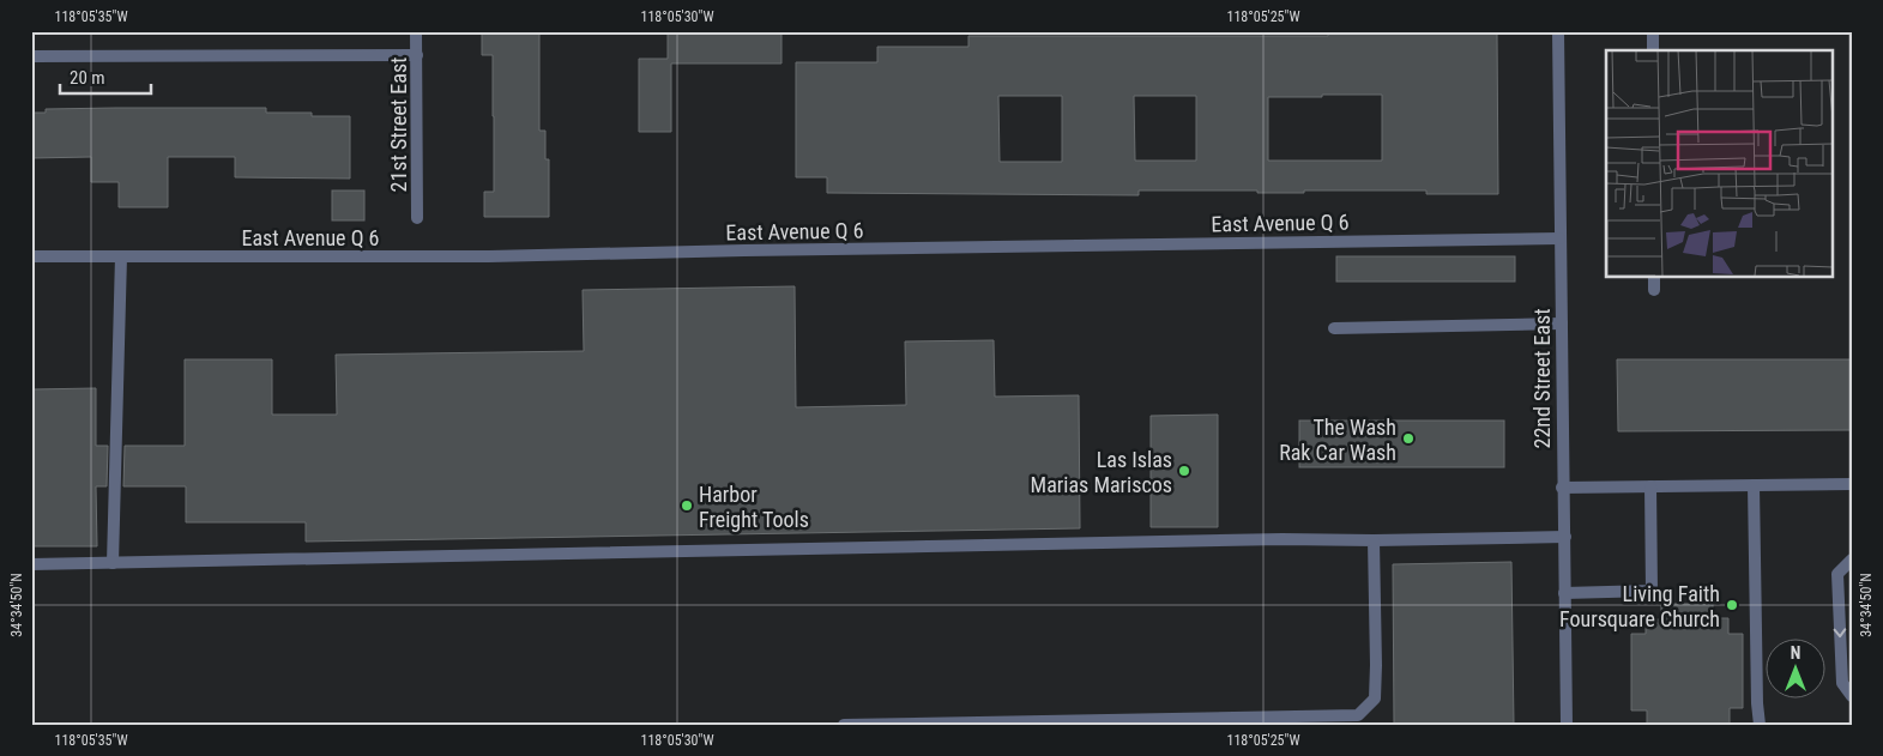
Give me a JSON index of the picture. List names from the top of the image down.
{
  "streets": {
    "street": ["21st Street East", "East Avenue Q 6", "22nd Street East"]
  },
  "crossings": [
    ["East Avenue Q 6", "22nd Street East"]
  ],
  "places": [
    "The Wash Rak Car Wash",
    "Las Islas Marias Mariscos",
    "Harbor Freight Tools",
    "Living Faith Foursquare Church"
  ],
  "scale_bar": "20 m",
  "north": "top",
  "coordinates": [
    "118°05'35\"W",
    "118°05'30\"W",
    "118°05'25\"W",
    "34°34'50\"N"
  ]
}
